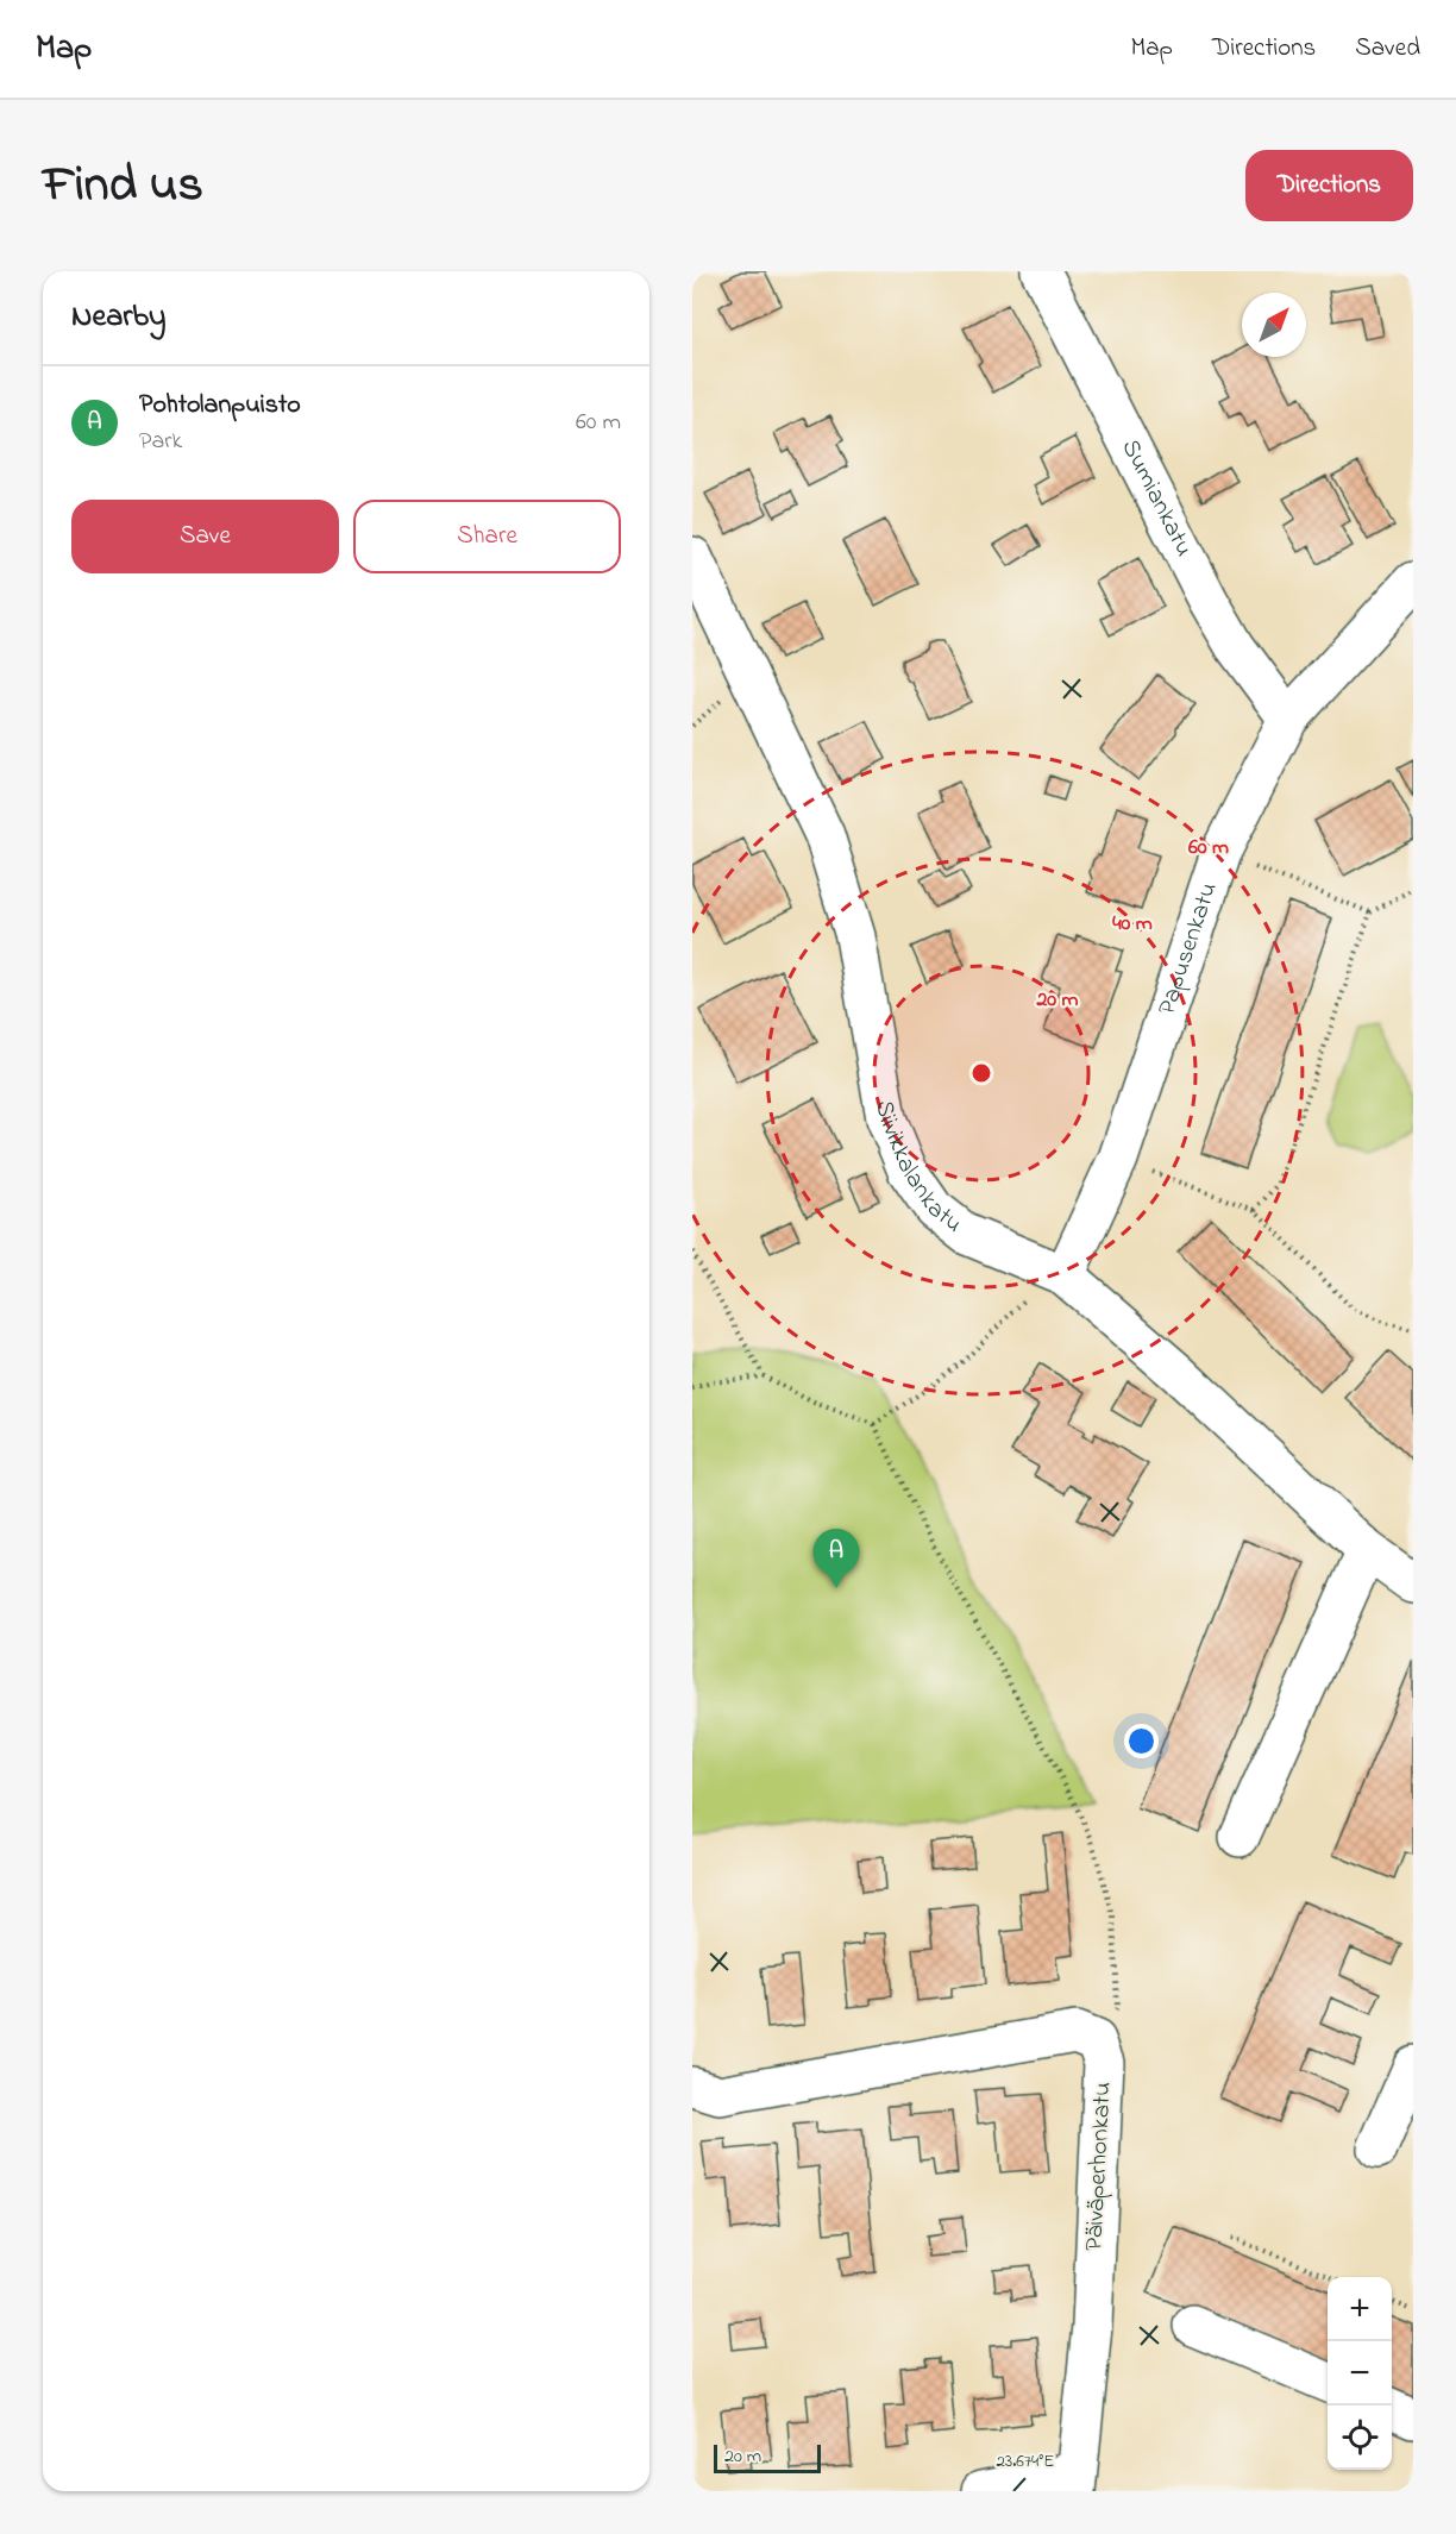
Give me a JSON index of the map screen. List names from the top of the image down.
{
  "streets": {
    "street": [
      "Sumiankatu",
      "Papusenkatu",
      "Siivikkalankatu",
      "Päiväperhonkatu"
    ]
  },
  "crossings": [
    ["Sumiankatu", "Papusenkatu"],
    ["Papusenkatu", "Siivikkalankatu"]
  ],
  "scale_bar": "20 m",
  "north": "top right",
  "page": {
    "header": "Map",
    "nav": ["Map", "Directions", "Saved"],
    "title": "Find us",
    "buttons": [
      "Directions",
      ["Save", "Share"]
    ],
    "heading": "Nearby",
    "list": [
      {
        "mark": "A",
        "name": "Pohtolanpuisto",
        "note": "Park",
        "value": "60 m"
      }
    ],
    "pins": "A",
    "map_buttons": ["+", "−"],
    "scale": "20 m"
  },
  "coordinates": ["23.674°E"],
  "rings": ["60 m", "40 m", "20 m"]
}
